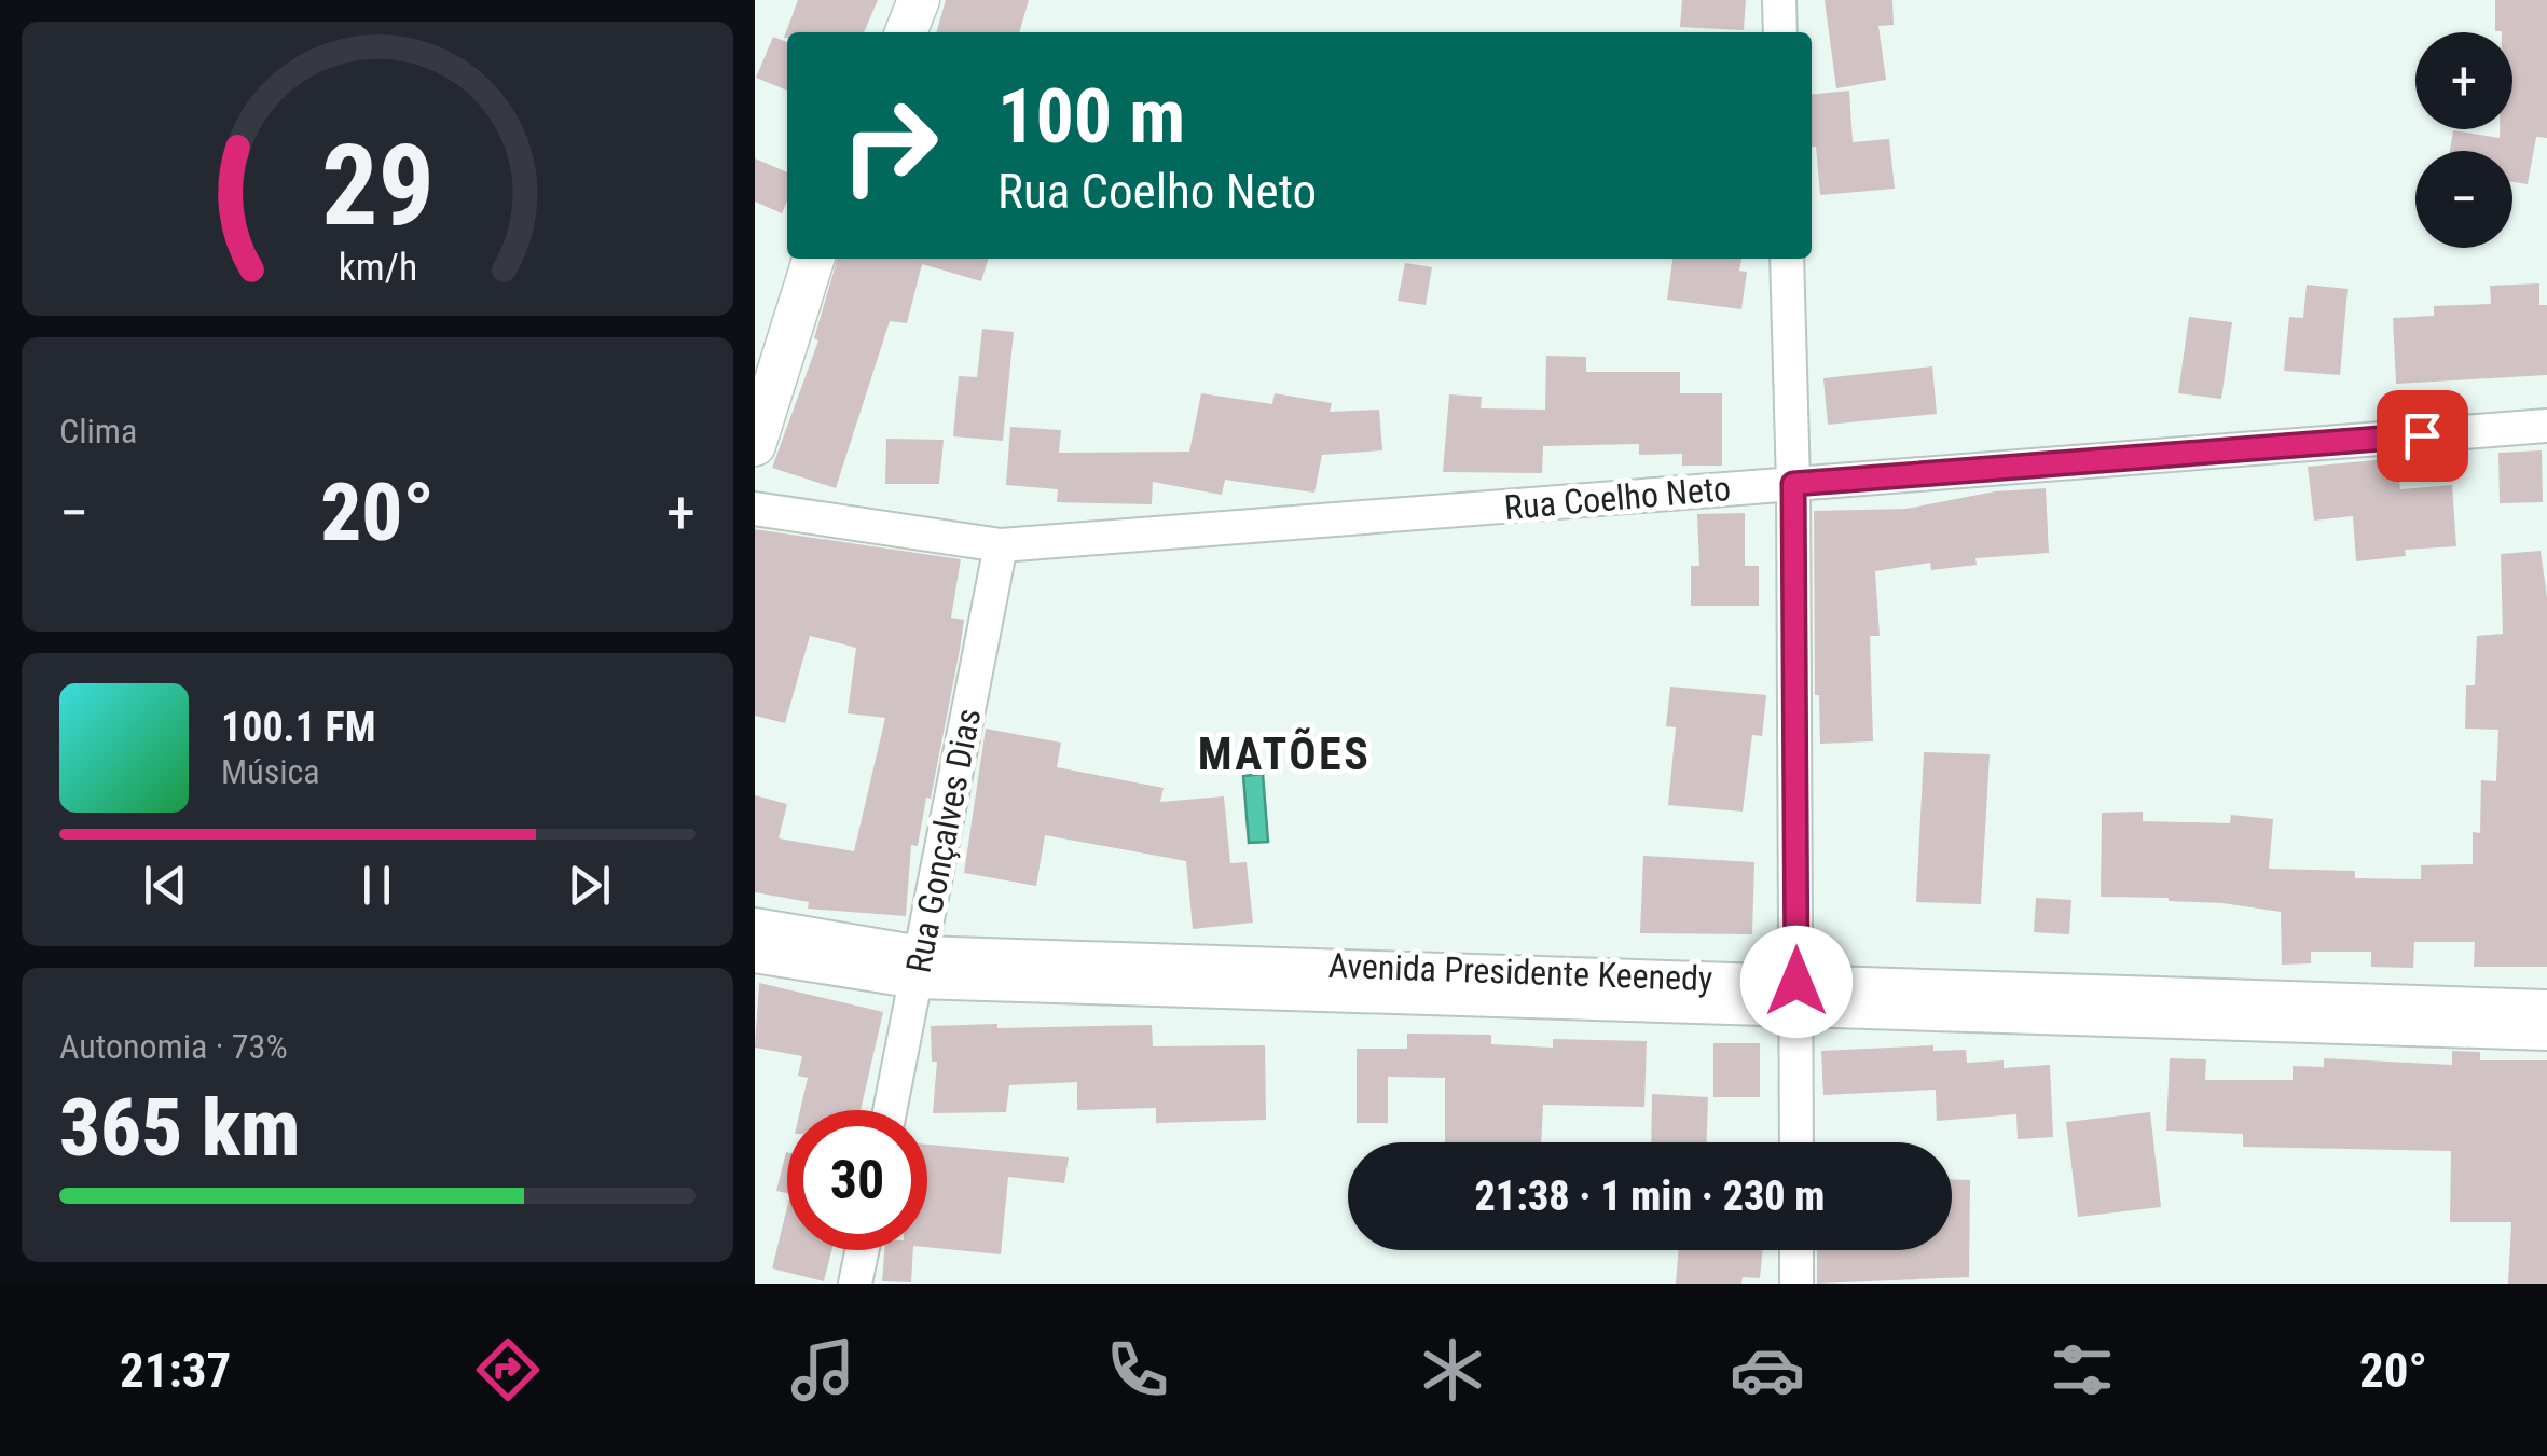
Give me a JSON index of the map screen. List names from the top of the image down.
{
  "streets": {
    "street": ["Rua Coelho Neto", "Rua Gonçalves Dias", "Avenida Presidente Keenedy"]
  },
  "crossings": [
    ["Rua Coelho Neto", "Rua Gonçalves Dias"],
    ["Rua Gonçalves Dias", "Avenida Presidente Keenedy"]
  ],
  "districts": ["MATÕES"],
  "page": {
    "map_buttons": ["+", "−"],
    "turn": ["100 m", "Rua Coelho Neto"],
    "tile": [
      "Clima",
      ["Autonomia · 73%", "365 km"]
    ],
    "heat": ["−", "20°", "+"],
    "song": ["100.1 FM", "Música"],
    "limit": "30",
    "trip": "21:38 · 1 min · 230 m",
    "tabs": ["21:37", "20°"],
    "gauge": ["29", "km/h"]
  }
}
